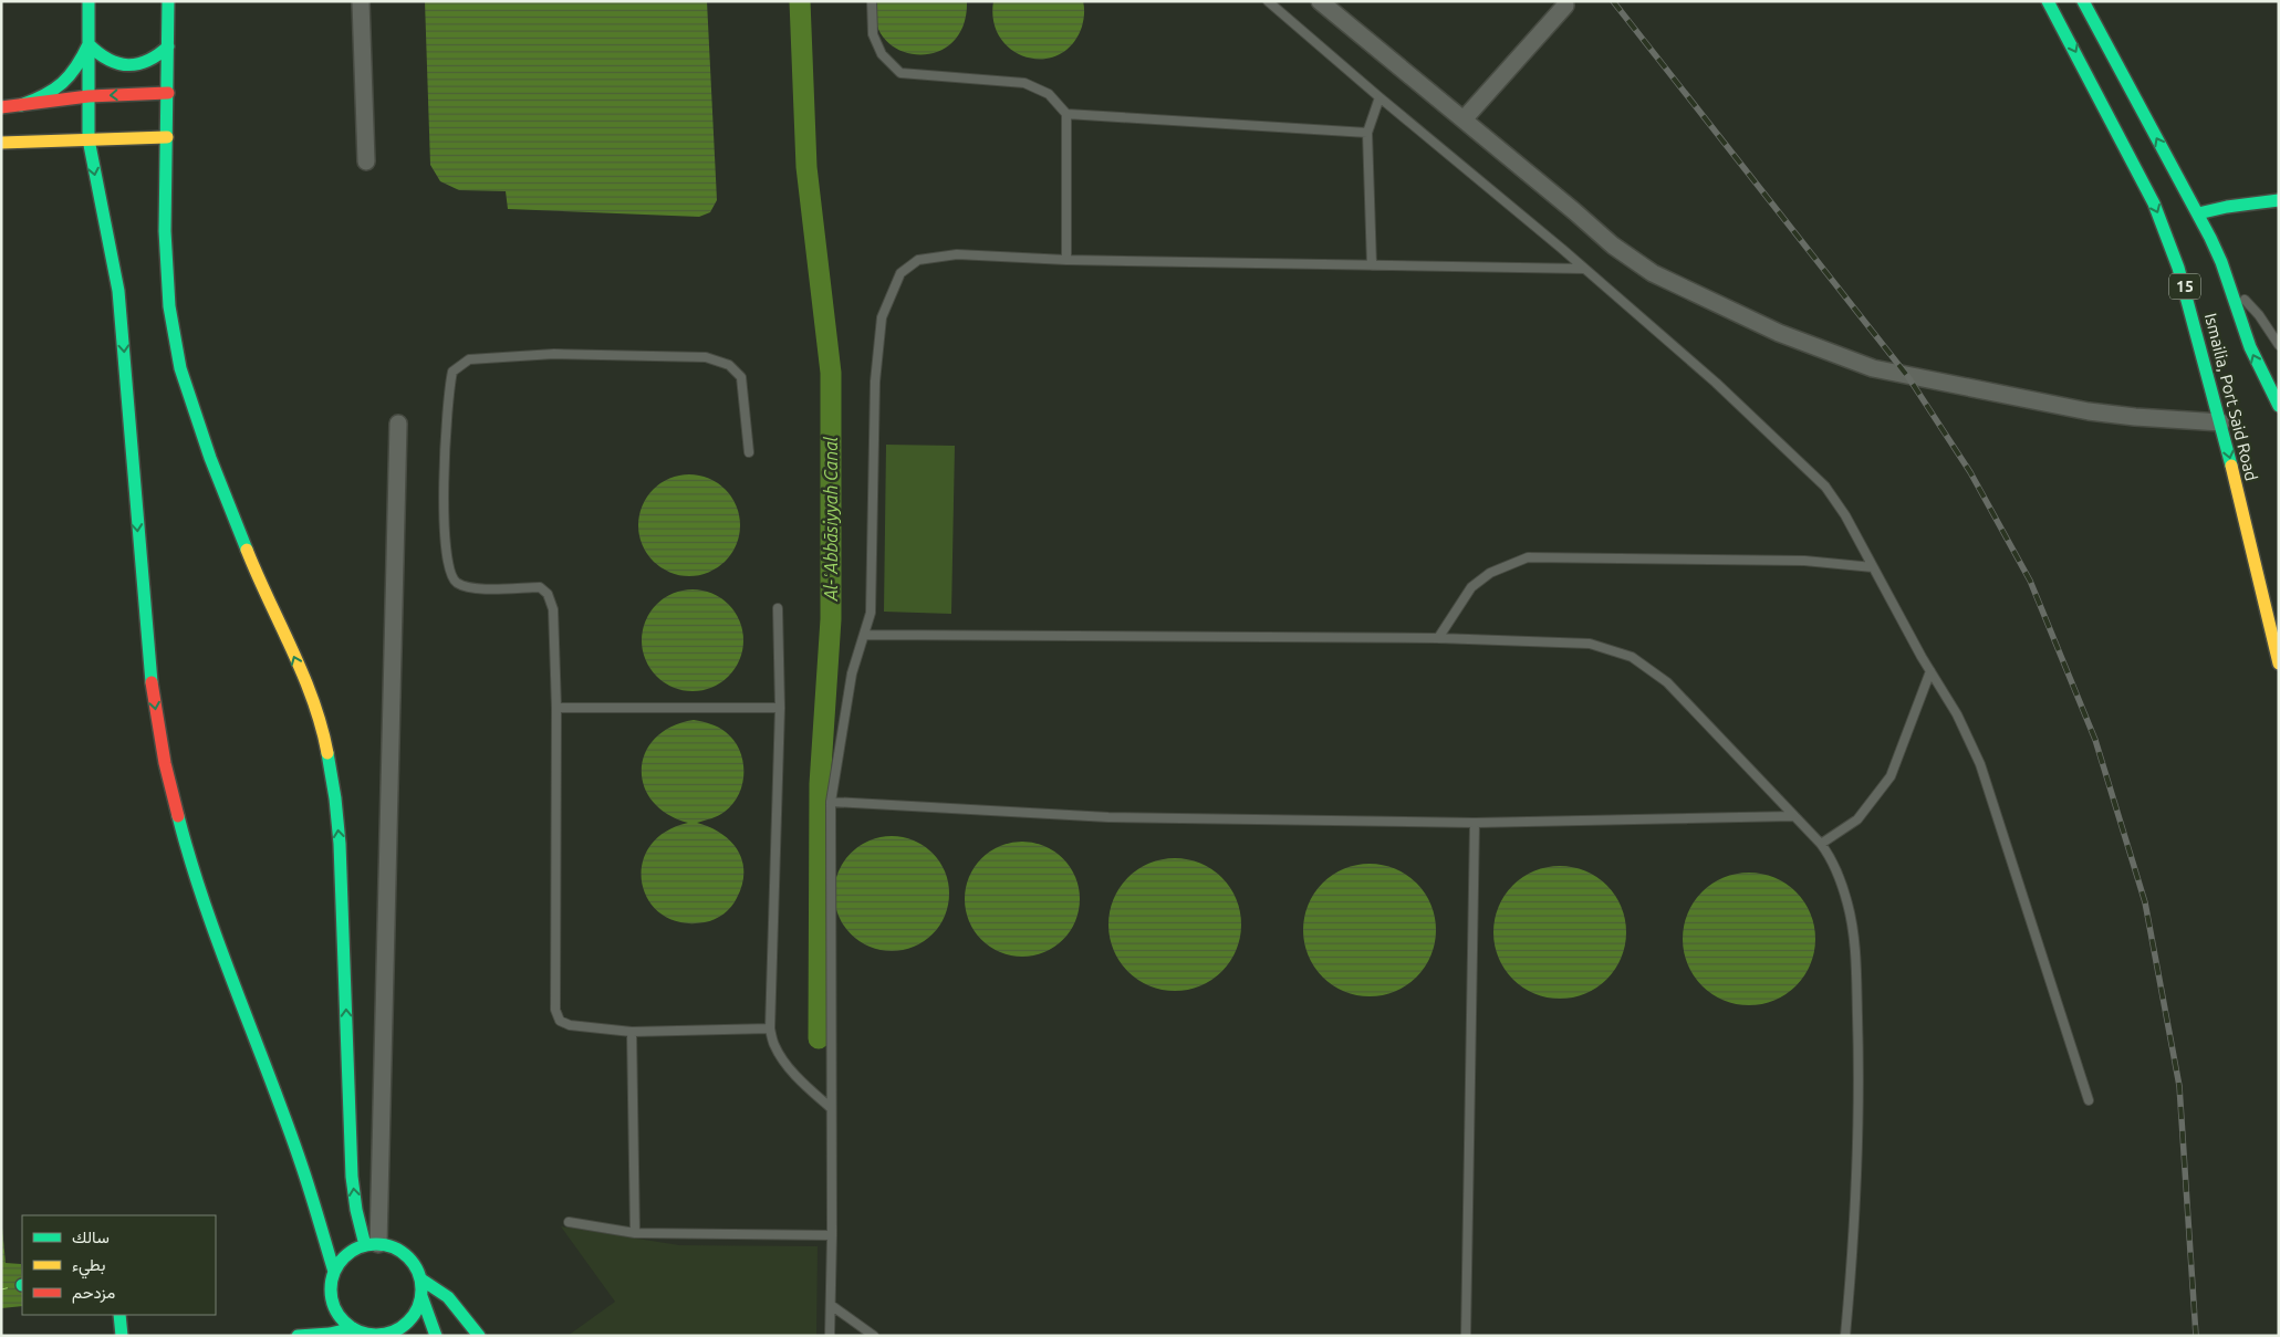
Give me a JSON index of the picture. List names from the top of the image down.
{
  "streets": {
    "main road": ["15", "Ismailia, Port Said Road"]
  },
  "water": ["Al-ʿAbbāsiyyah Canal"],
  "legend": ["سالك", "بطيء", "مزدحم"]
}
